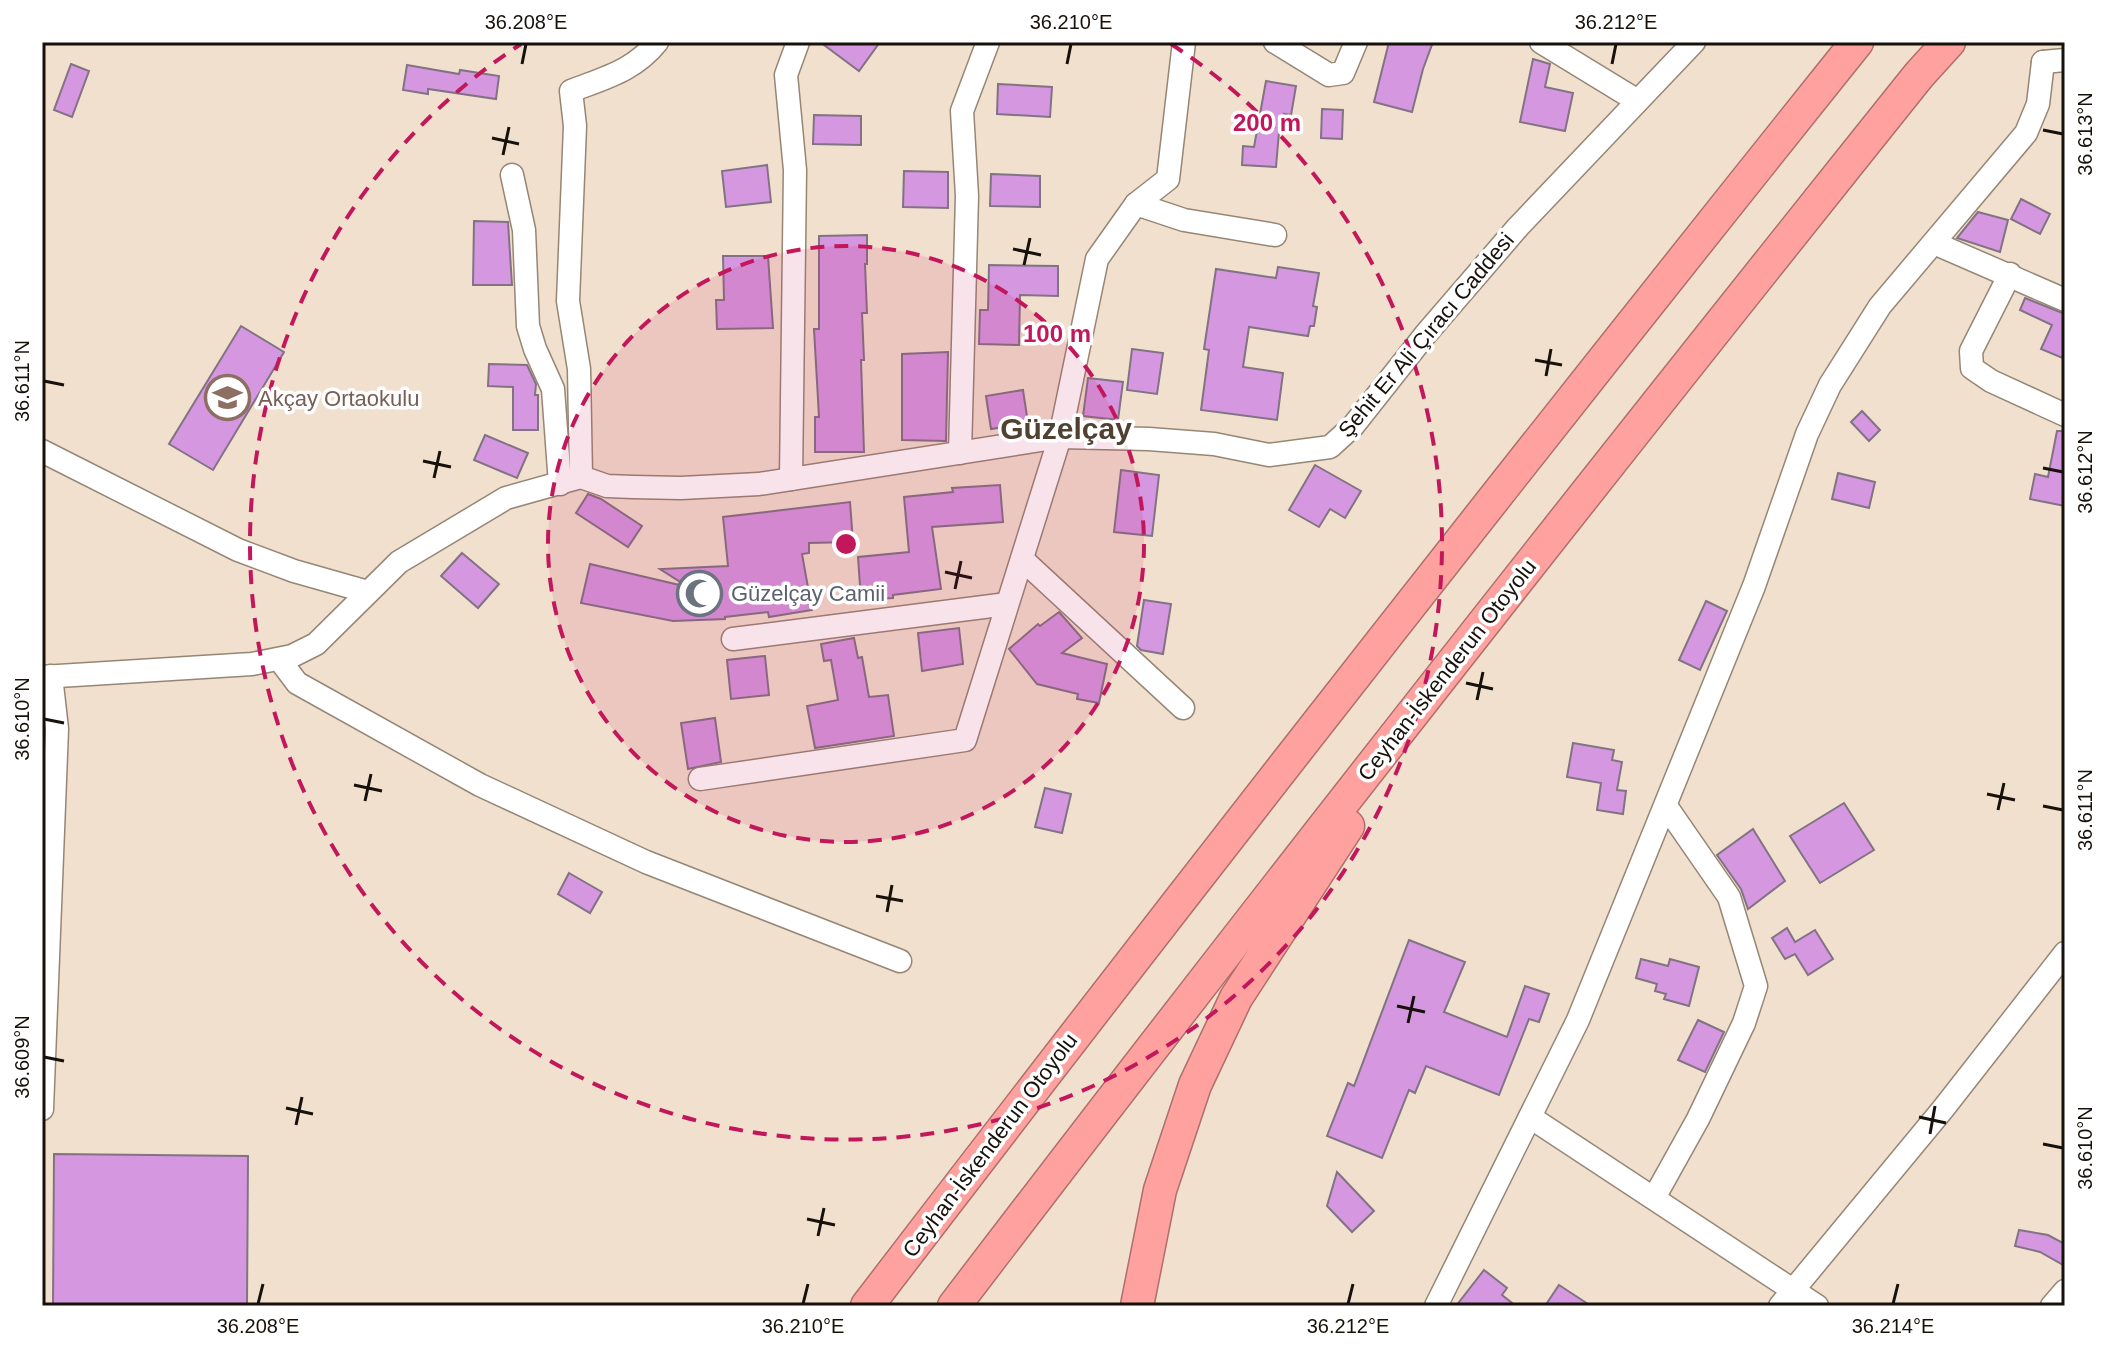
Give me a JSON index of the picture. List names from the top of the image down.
{
  "streets": {
    "highway": ["Ceyhan-İskenderun Otoyolu"],
    "street": ["Şehit Er Ali Çıracı Caddesi"]
  },
  "districts": ["Güzelçay"],
  "places": {
    "school or university": ["Akçay Ortaokulu"],
    "mosque": ["Güzelçay Camii"]
  },
  "coordinates": [
    "36.208°E",
    "36.210°E",
    "36.212°E",
    "36.613°N",
    "36.611°N",
    "36.612°N",
    "36.610°N",
    "36.609°N",
    "36.214°E"
  ],
  "rings": ["200 m", "100 m"]
}
